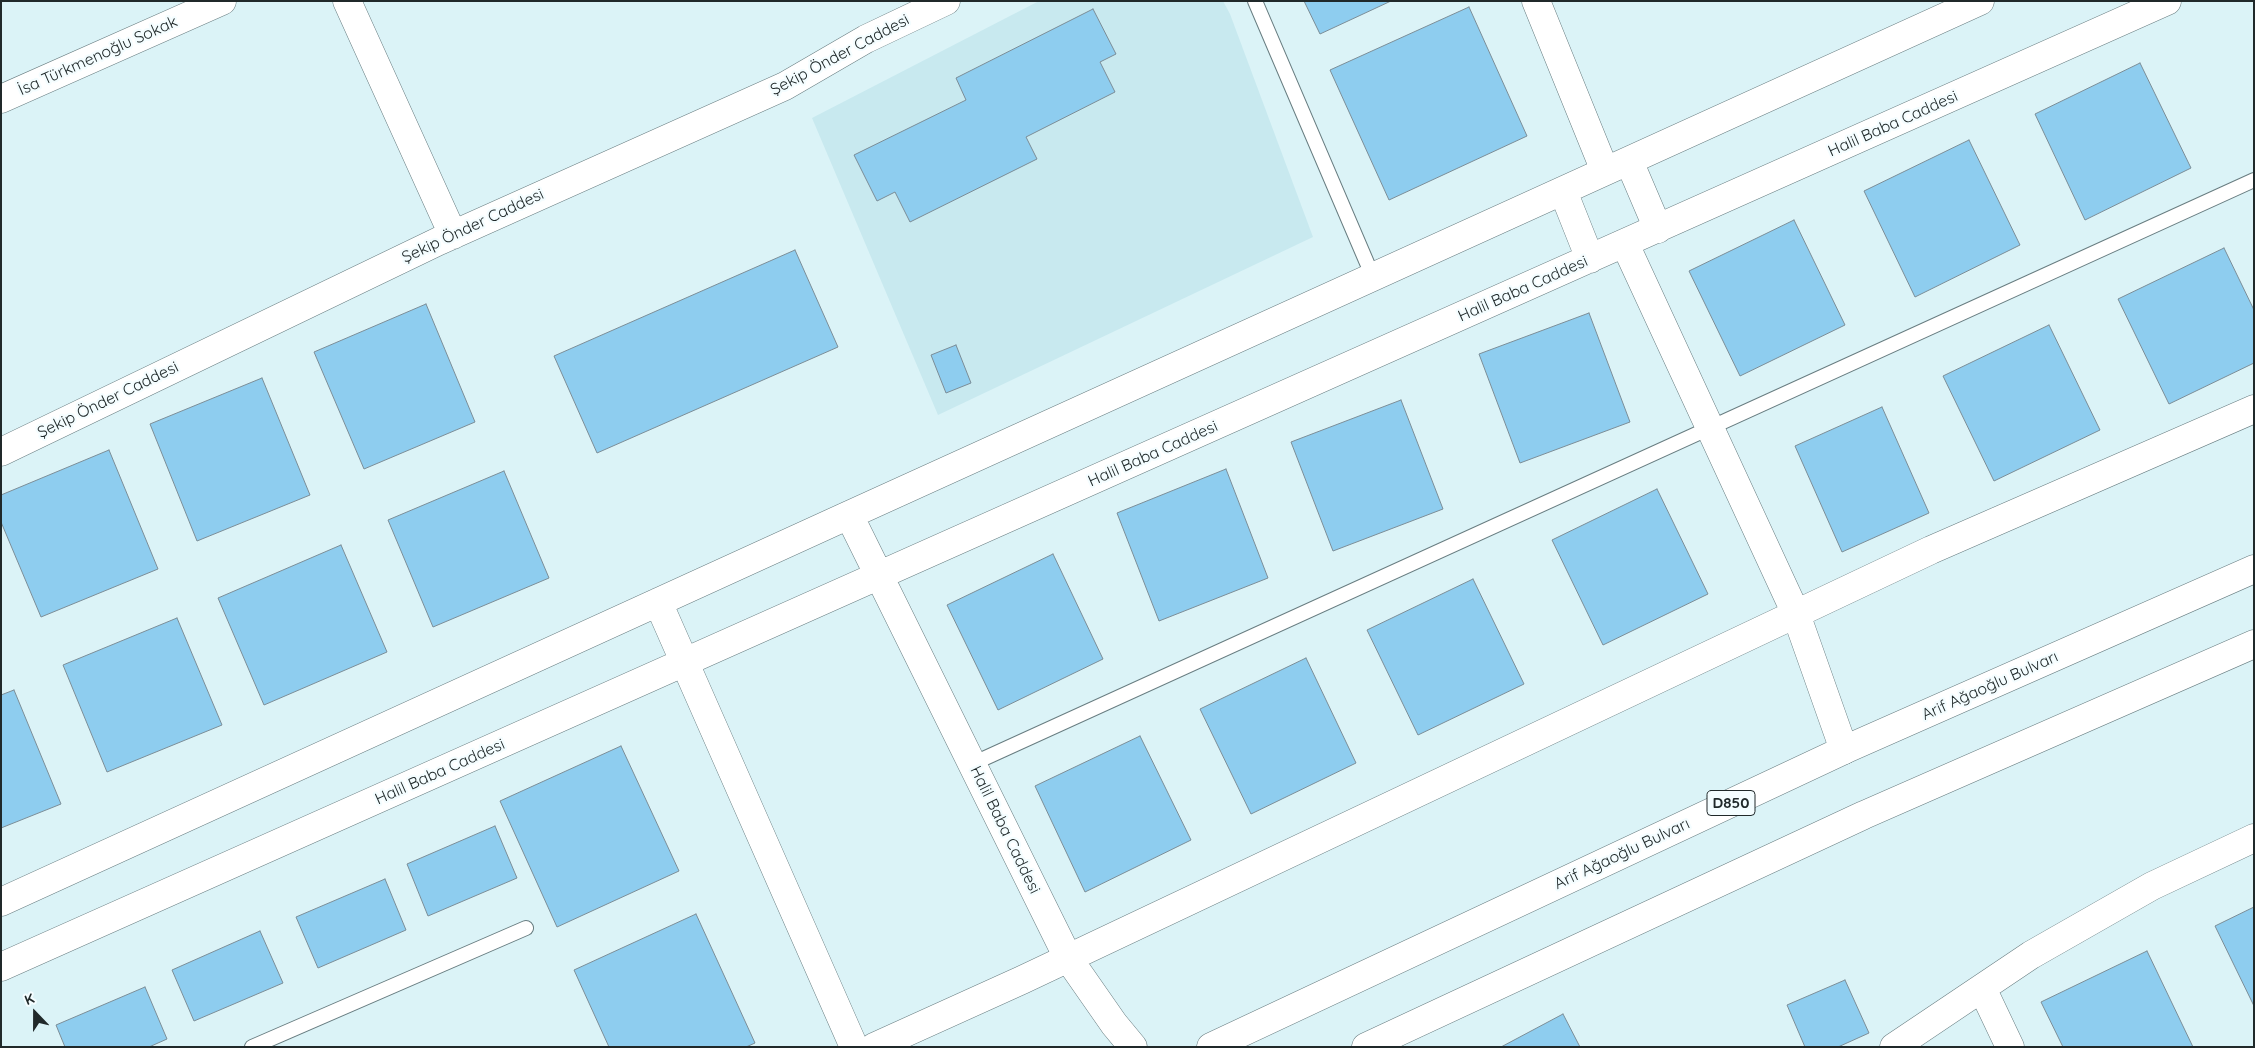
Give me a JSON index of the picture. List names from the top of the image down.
{
  "streets": {
    "main road": [
      "Şekip Önder Caddesi",
      "İsa Türkmenoğlu Sokak",
      "Halil Baba Caddesi",
      "Arif Ağaoğlu Bulvarı",
      "D850"
    ]
  },
  "north": "top"
}
